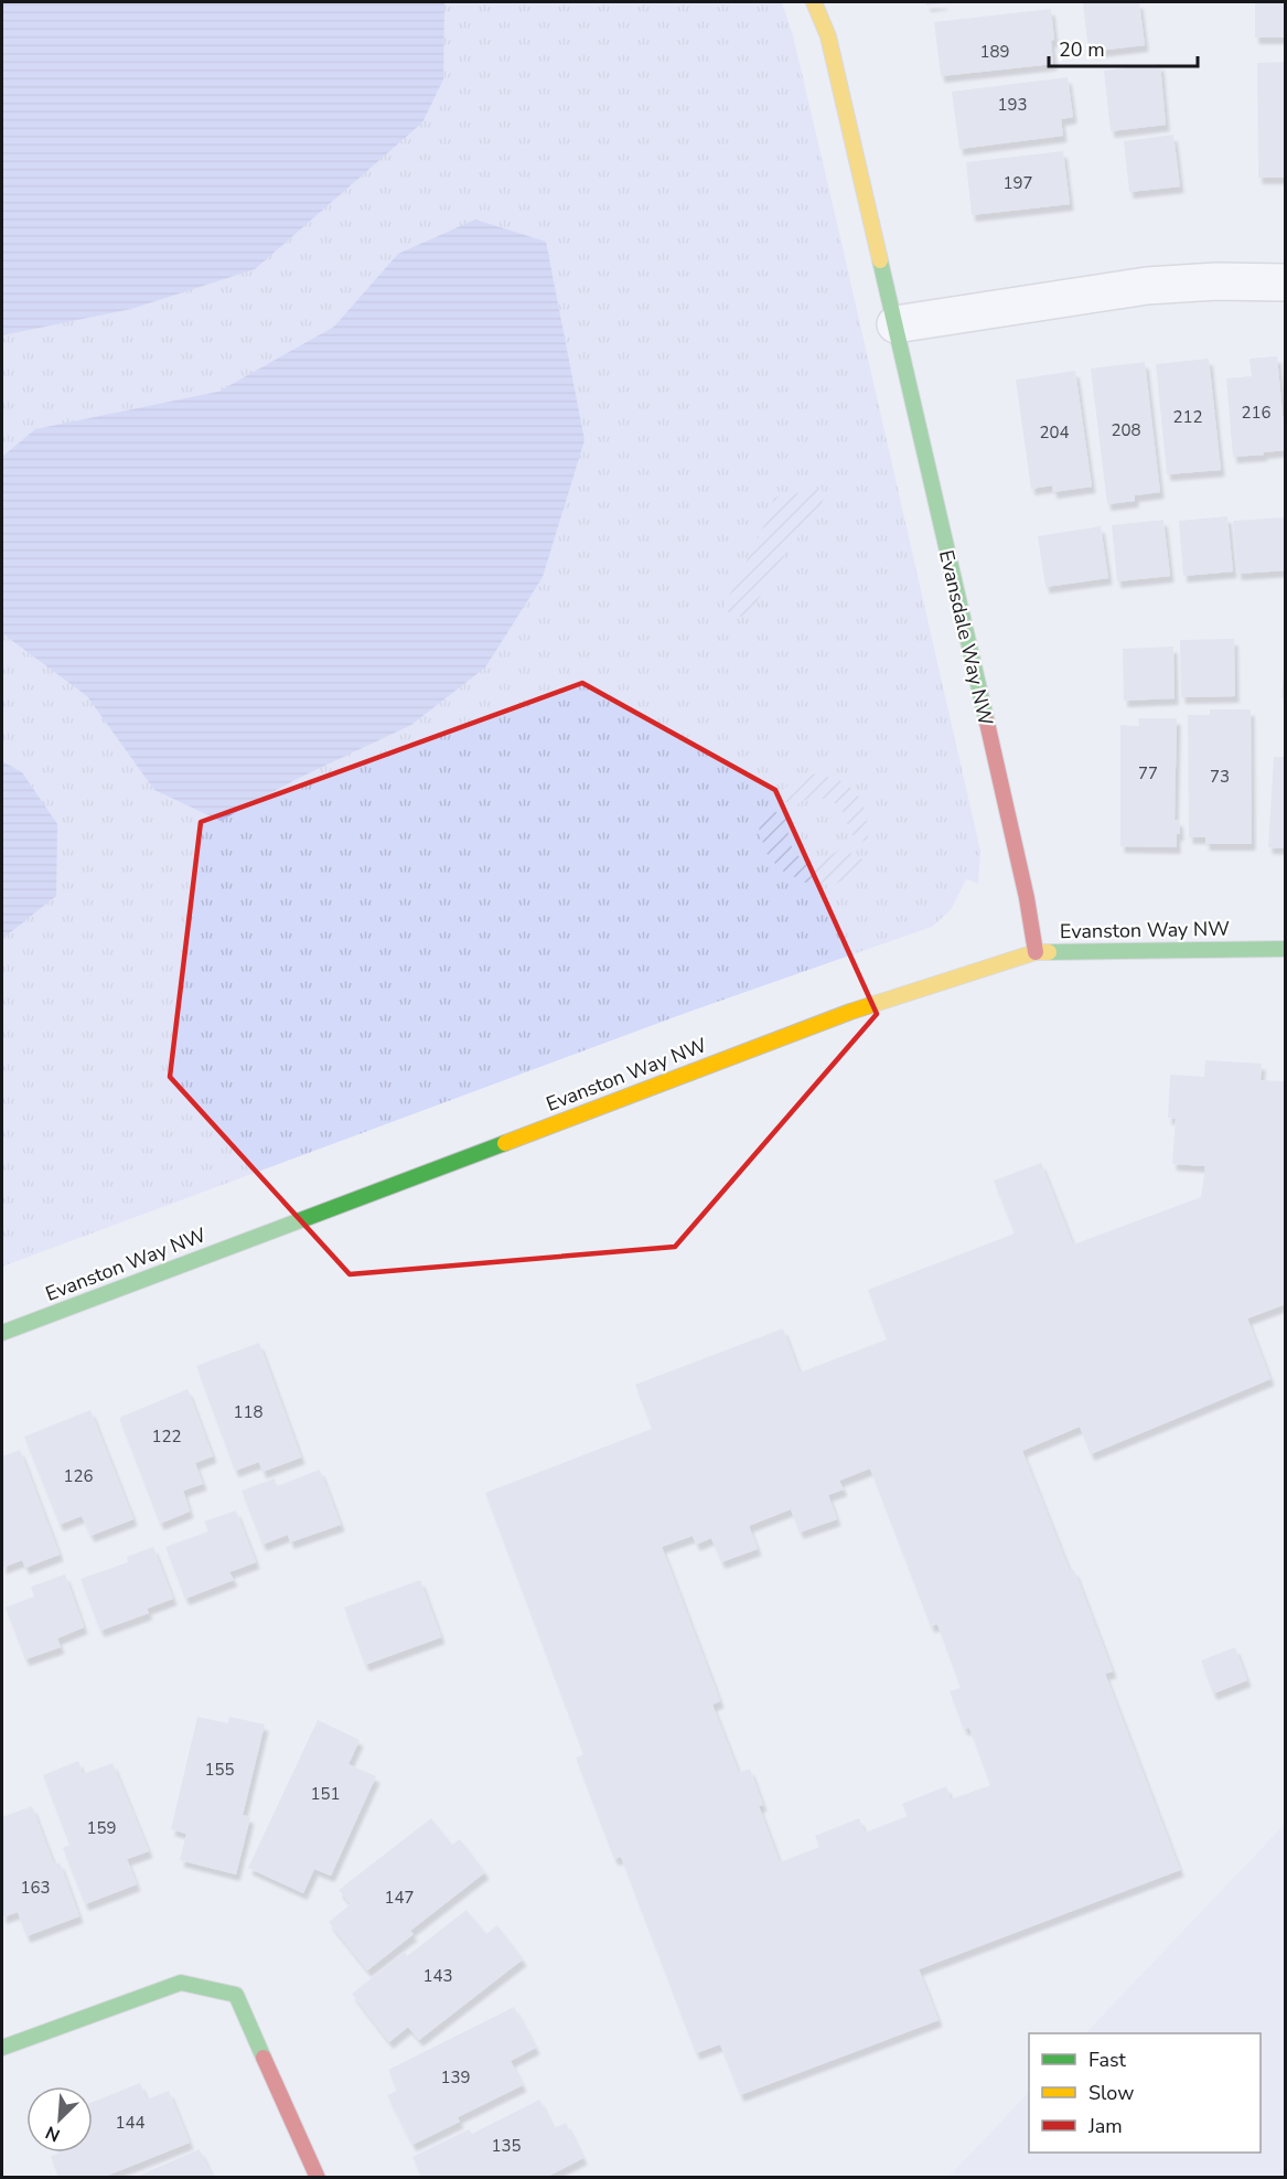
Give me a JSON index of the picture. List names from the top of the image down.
{
  "streets": {
    "street": ["Evansdale Way NW", "Evanston Way NW"]
  },
  "crossings": [
    ["Evansdale Way NW", "Evanston Way NW"]
  ],
  "house_numbers": [
    "189",
    "193",
    "197",
    "216",
    "212",
    "208",
    "204",
    "77",
    "73",
    "118",
    "122",
    "126",
    "155",
    "151",
    "159",
    "163",
    "147",
    "143",
    "139",
    "144",
    "135"
  ],
  "legend": ["Fast", "Slow", "Jam"],
  "scale_bar": "20 m",
  "north": "bottom left"
}
